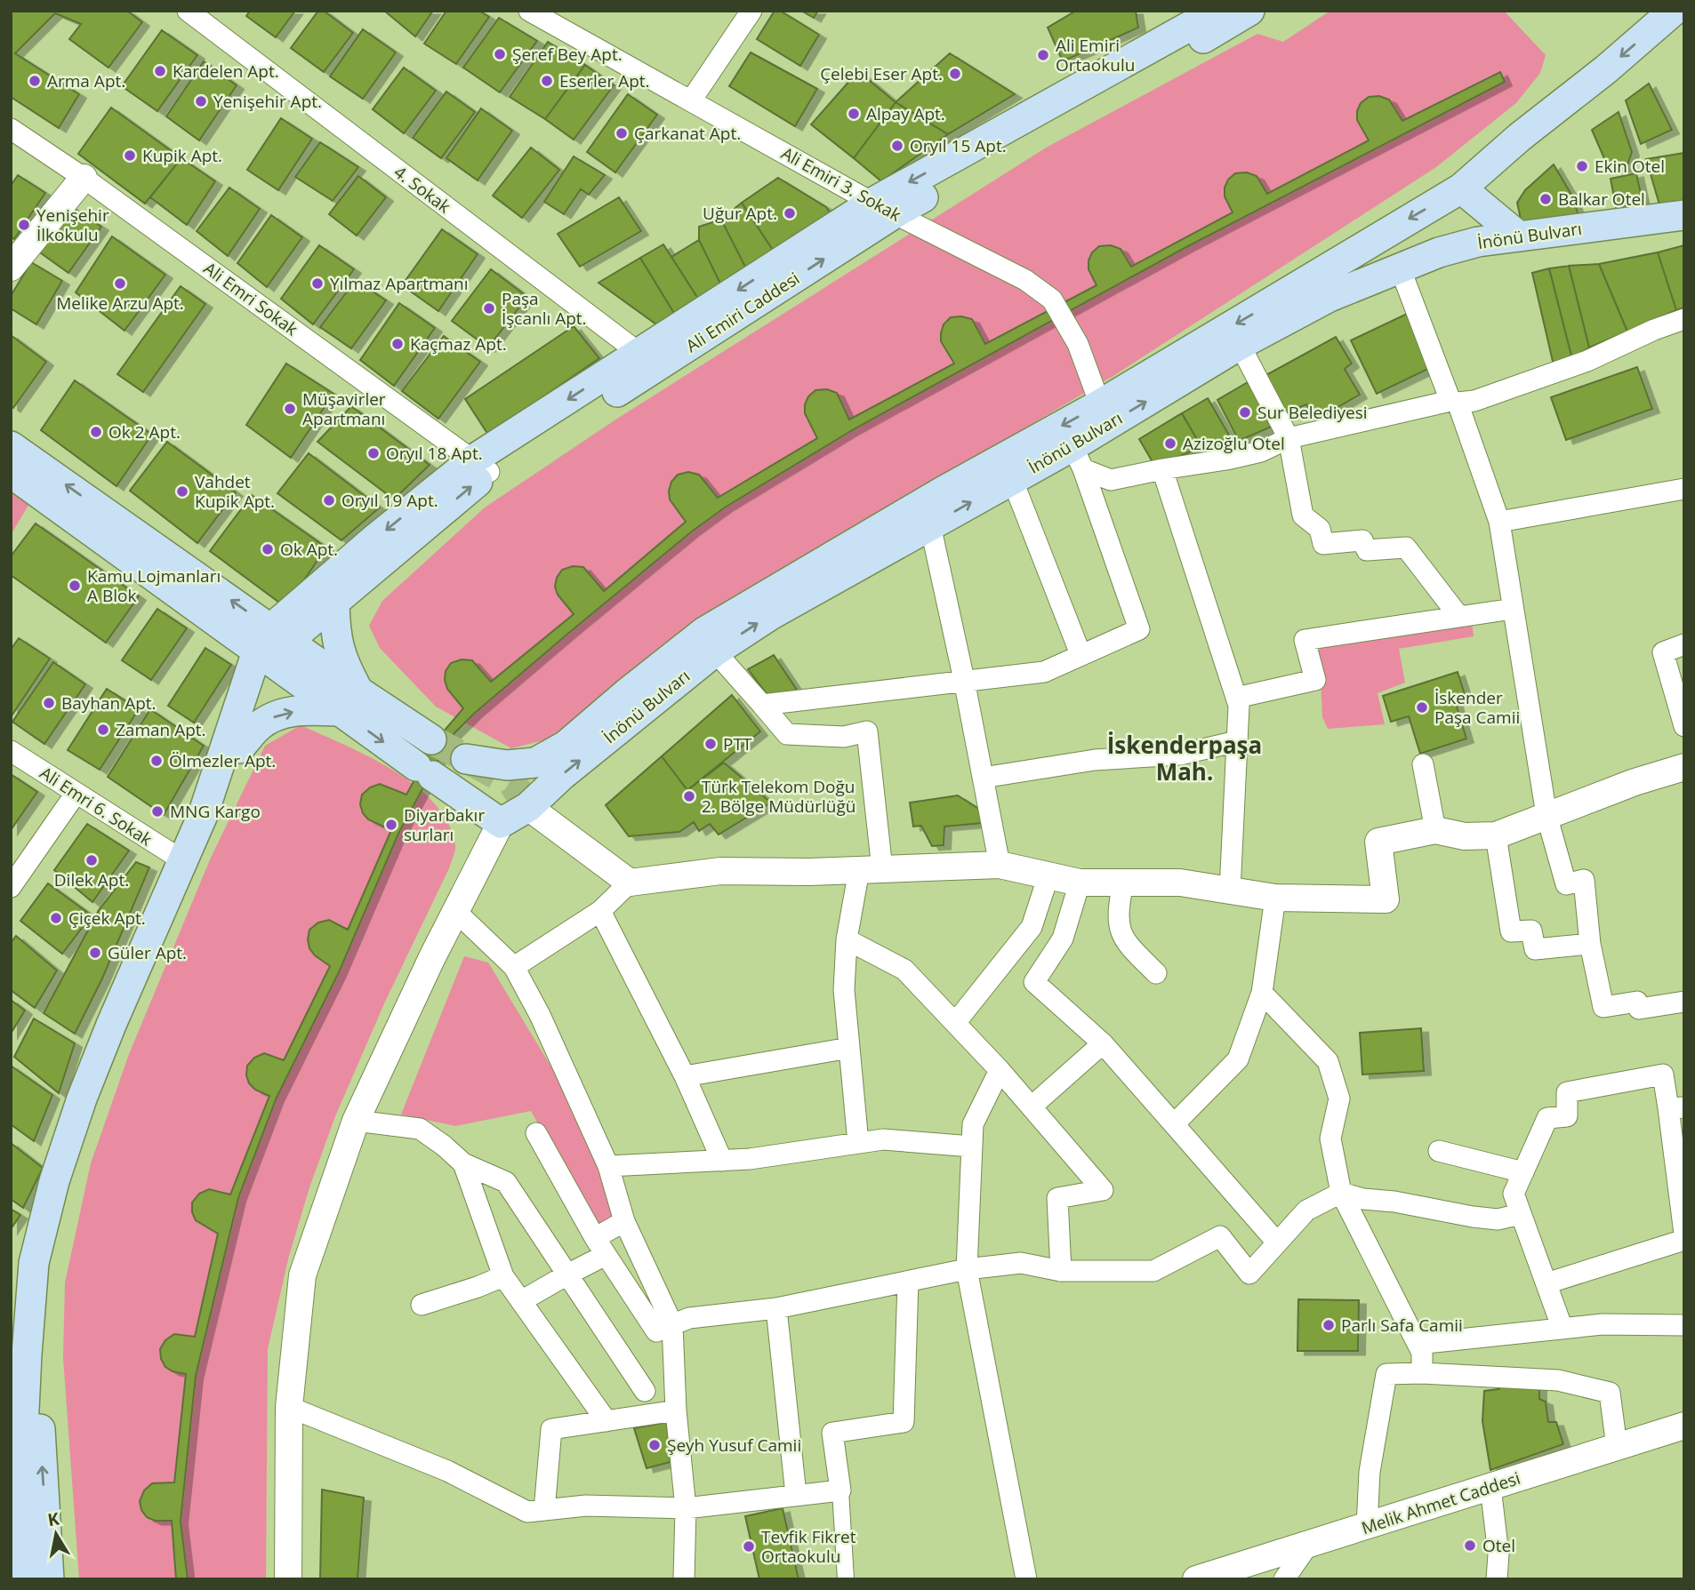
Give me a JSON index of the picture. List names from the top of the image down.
{
  "streets": {
    "main road": ["İnönü Bulvarı", "Ali Emiri Caddesi"],
    "street": [
      "Ali Emiri 3. Sokak",
      "4. Sokak",
      "Ali Emri Sokak",
      "Ali Emri 6. Sokak",
      "Melik Ahmet Caddesi"
    ]
  },
  "crossings": [
    ["Ali Emiri 3. Sokak", "Ali Emiri Caddesi"],
    ["4. Sokak", "Ali Emiri Caddesi"],
    ["Ali Emri Sokak", "Ali Emiri Caddesi"]
  ],
  "districts": ["İskenderpaşa Mah."],
  "places": [
    "Şeref Bey Apt.",
    "Ali Emiri Ortaokulu",
    "Kardelen Apt.",
    "Çelebi Eser Apt.",
    "Arma Apt.",
    "Eserler Apt.",
    "Yenişehir Apt.",
    "Alpay Apt.",
    "Çarkanat Apt.",
    "Oryıl 15 Apt.",
    "Kupik Apt.",
    "Ekin Otel",
    "Balkar Otel",
    "Uğur Apt.",
    "Yenişehir İlkokulu",
    "Melike Arzu Apt.",
    "Yılmaz Apartmanı",
    "Paşa İşcanlı Apt.",
    "Kaçmaz Apt.",
    "Müşavirler Apartmanı",
    "Sur Belediyesi",
    "Ok 2 Apt.",
    "Azizoğlu Otel",
    "Oryıl 18 Apt.",
    "Vahdet Kupik Apt.",
    "Oryıl 19 Apt.",
    "Ok Apt.",
    "Kamu Lojmanları A Blok",
    "Bayhan Apt.",
    "İskender Paşa Camii",
    "Zaman Apt.",
    "PTT",
    "Ölmezler Apt.",
    "Türk Telekom Doğu 2. Bölge Müdürlüğü",
    "MNG Kargo",
    "Diyarbakır surları",
    "Dilek Apt.",
    "Çiçek Apt.",
    "Güler Apt.",
    "Parlı Safa Camii",
    "Şeyh Yusuf Camii",
    "Otel",
    "Tevfik Fikret Ortaokulu"
  ],
  "north": "top"
}
